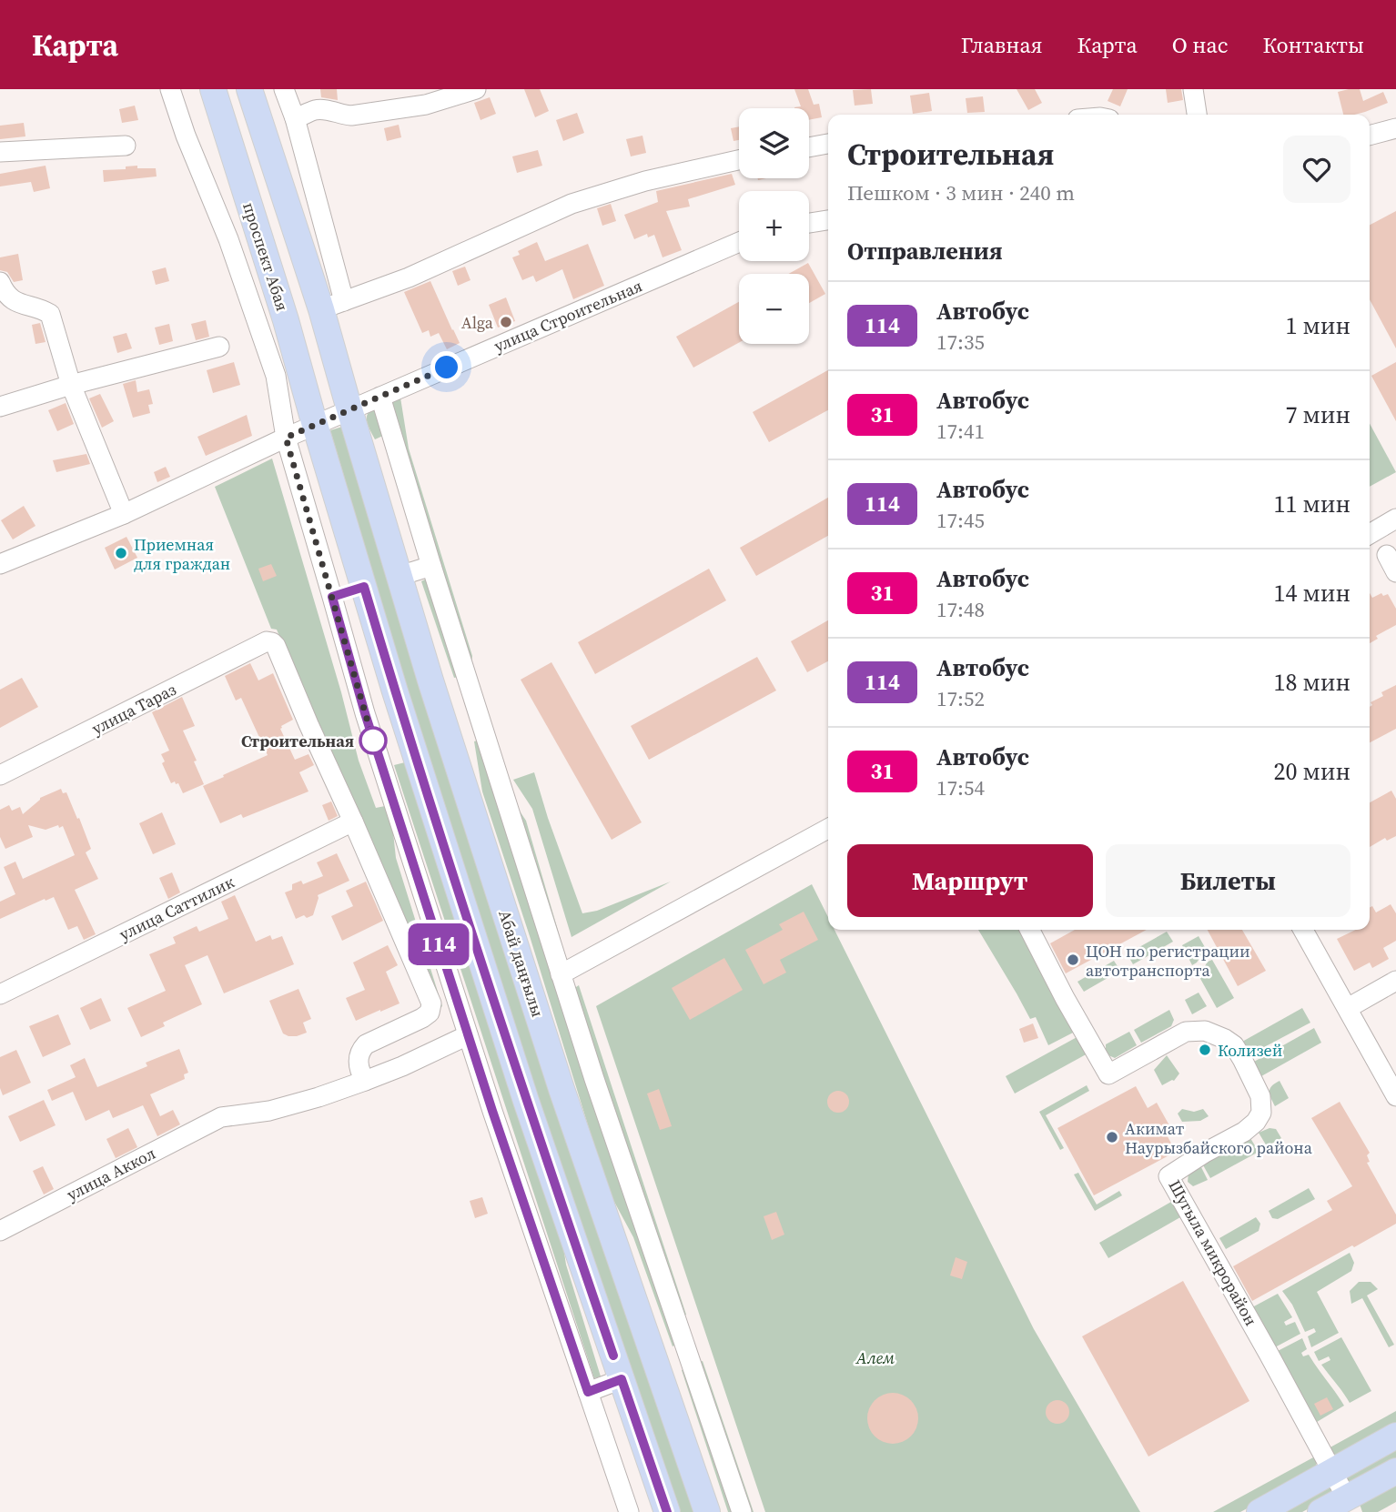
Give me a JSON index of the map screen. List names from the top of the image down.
{
  "streets": {
    "main road": ["проспект Абая", "Абай даңғылы"],
    "street": [
      "улица Строительная",
      "улица Тараз",
      "улица Саттилик",
      "улица Аккол",
      "Шугыла микрорайон"
    ]
  },
  "crossings": [
    ["проспект Абая", "улица Строительная"],
    ["улица Строительная", "Абай даңғылы"],
    ["улица Тараз", "улица Саттилик"]
  ],
  "parks": ["Алем"],
  "places": [
    "Alga",
    "Приемная для граждан",
    "Строительная",
    "ЦОН по регистрации автотранспорта",
    "Колизей",
    "Акимат Наурызбайского района"
  ],
  "lines": ["bus line 114"],
  "page": {
    "header": "Карта",
    "nav": [
      "Главная",
      "Карта",
      "О нас",
      "Контакты"
    ],
    "on_map": "114",
    "map_buttons": ["+", "−"],
    "heading": [
      ["Строительная", "Пешком · 3 мин · 240 m"],
      "Отправления"
    ],
    "list": [
      {
        "mark": "114",
        "name": "Автобус",
        "note": "17:35",
        "value": "1 мин"
      },
      {
        "mark": "31",
        "name": "Автобус",
        "note": "17:41",
        "value": "7 мин"
      },
      {
        "mark": "114",
        "name": "Автобус",
        "note": "17:45",
        "value": "11 мин"
      },
      {
        "mark": "31",
        "name": "Автобус",
        "note": "17:48",
        "value": "14 мин"
      },
      {
        "mark": "114",
        "name": "Автобус",
        "note": "17:52",
        "value": "18 мин"
      },
      {
        "mark": "31",
        "name": "Автобус",
        "note": "17:54",
        "value": "20 мин"
      }
    ],
    "buttons": ["Маршрут", "Билеты"]
  }
}
